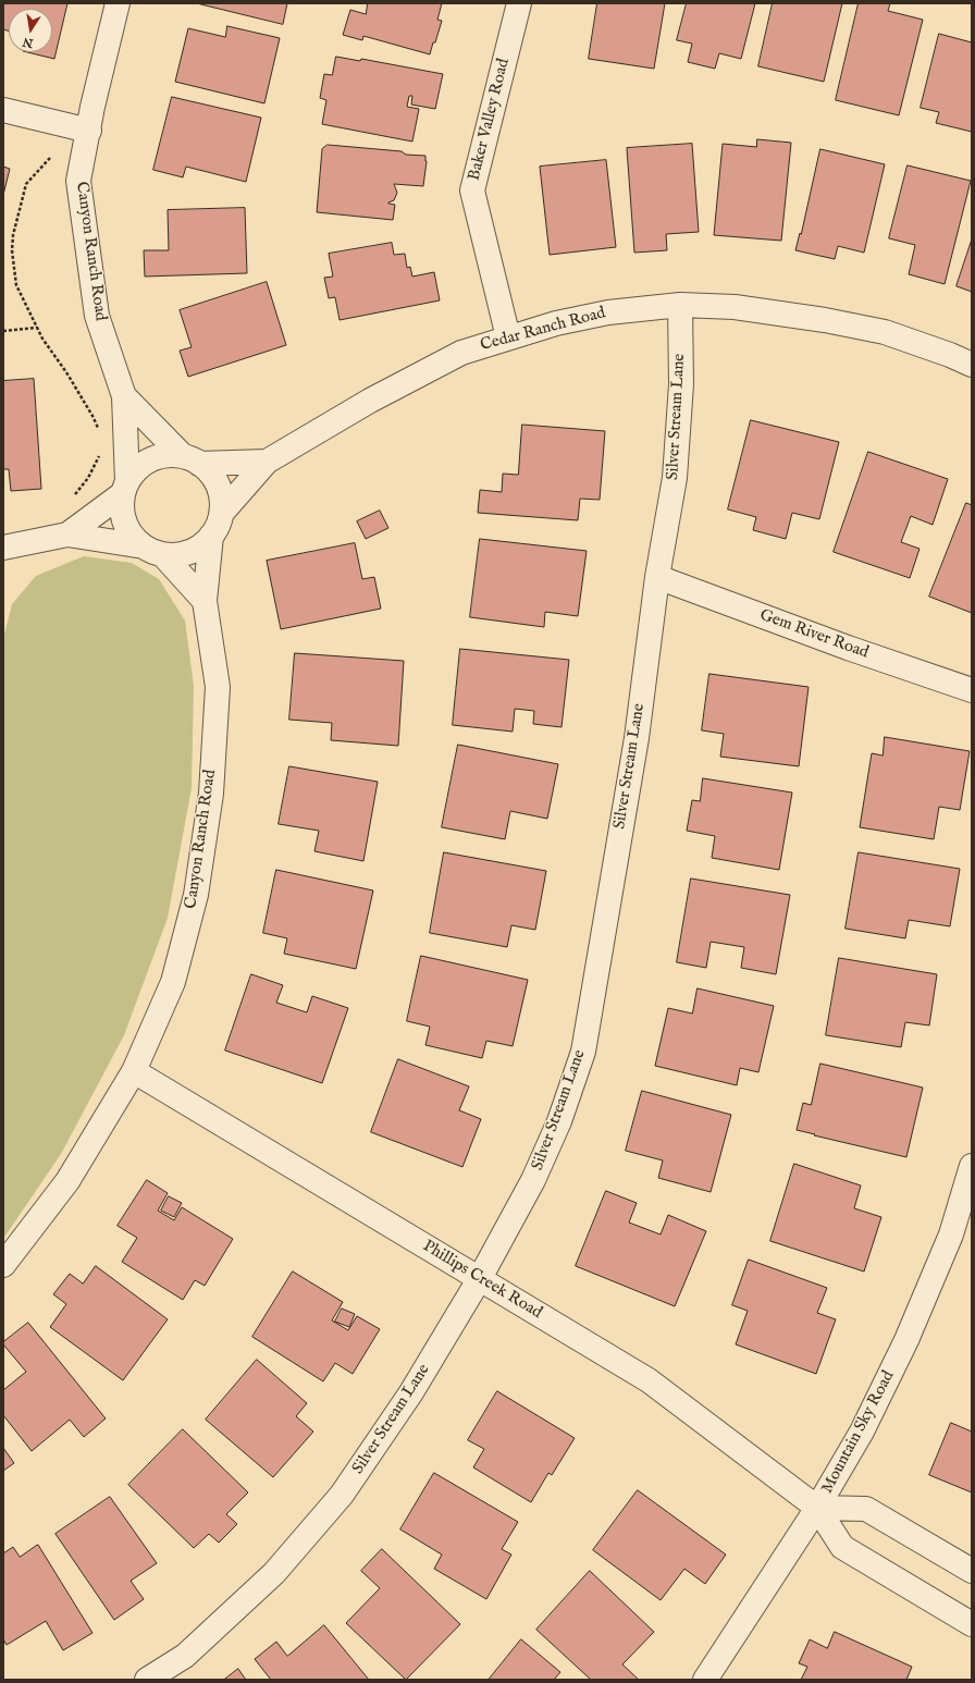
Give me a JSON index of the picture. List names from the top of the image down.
{
  "streets": {
    "street": [
      "Baker Valley Road",
      "Canyon Ranch Road",
      "Cedar Ranch Road",
      "Silver Stream Lane",
      "Gem River Road",
      "Phillips Creek Road",
      "Mountain Sky Road"
    ]
  },
  "crossings": [
    ["Baker Valley Road", "Cedar Ranch Road"],
    ["Canyon Ranch Road", "Cedar Ranch Road"],
    ["Canyon Ranch Road", "Phillips Creek Road"],
    ["Cedar Ranch Road", "Silver Stream Lane"],
    ["Silver Stream Lane", "Gem River Road"],
    ["Silver Stream Lane", "Phillips Creek Road"],
    ["Phillips Creek Road", "Mountain Sky Road"]
  ],
  "north": "bottom"
}
